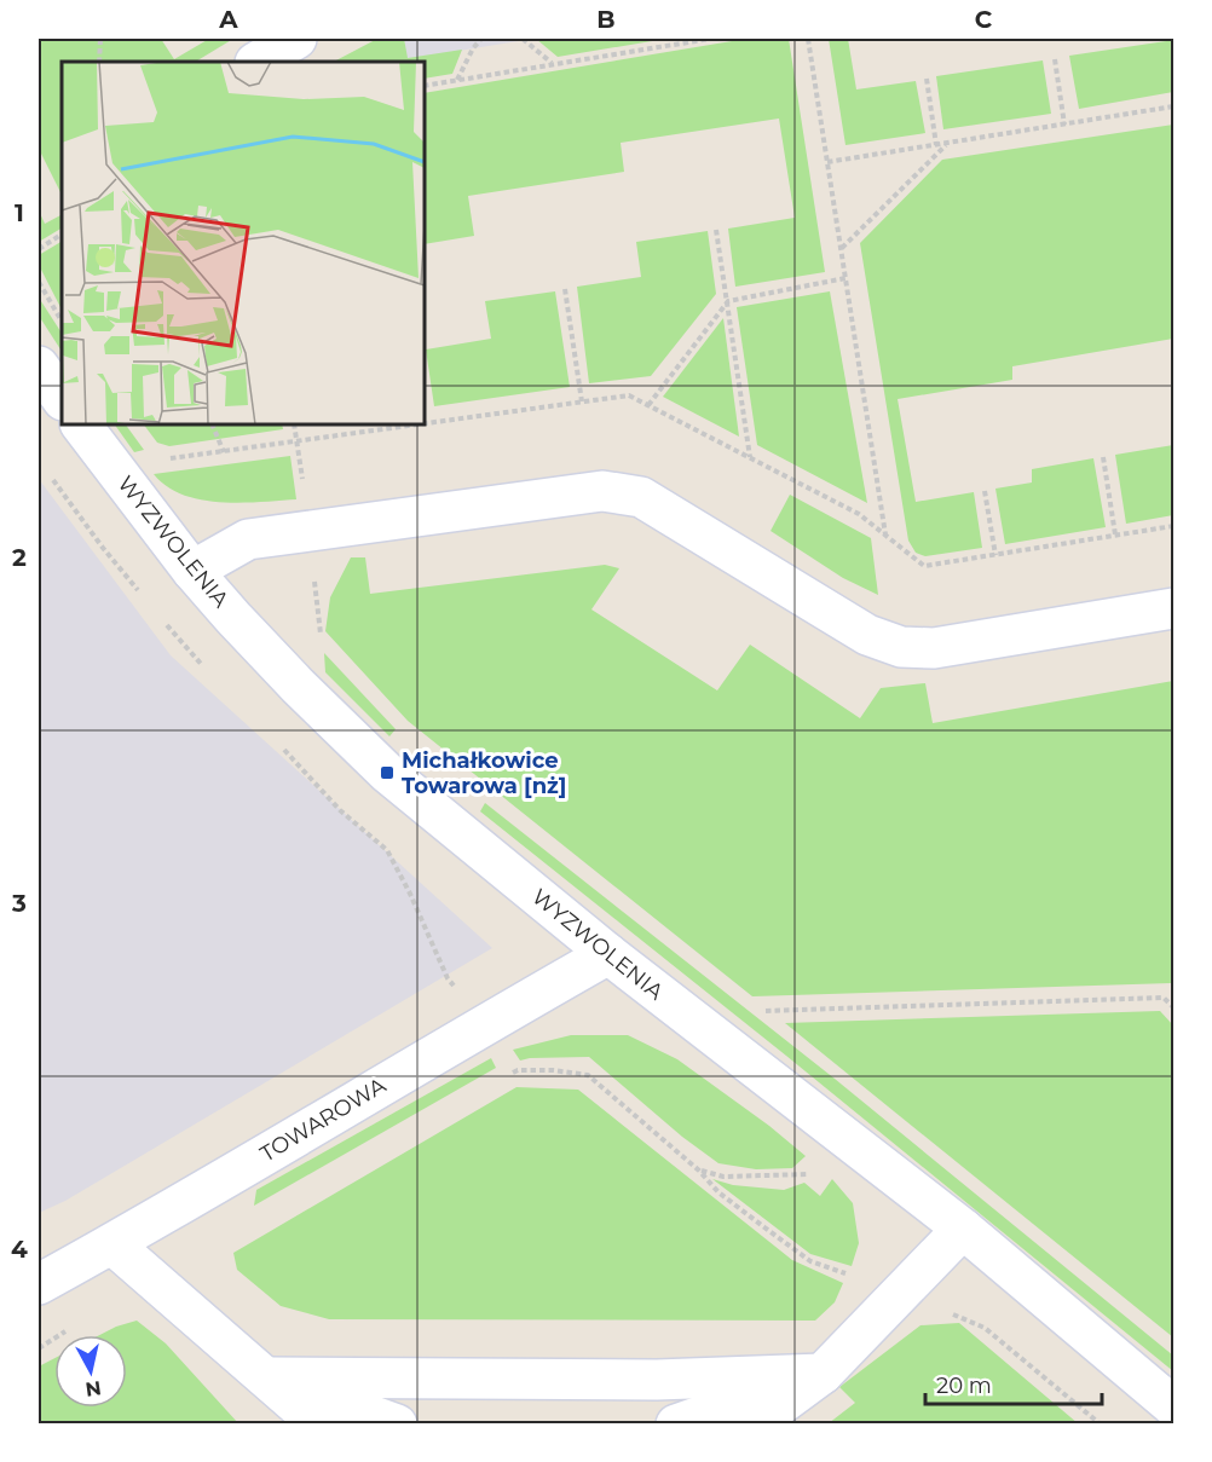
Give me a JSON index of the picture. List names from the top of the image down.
{
  "streets": {
    "street": ["WYZWOLENIA", "TOWAROWA"]
  },
  "crossings": [
    ["WYZWOLENIA", "TOWAROWA"]
  ],
  "places": {
    "transit": ["Michałkowice Towarowa [nż]"]
  },
  "scale_bar": "20 m",
  "north": "bottom",
  "grid": {
    "columns": ["A", "B", "C"],
    "rows": [
      "1",
      "2",
      "3",
      "4"
    ]
  }
}
